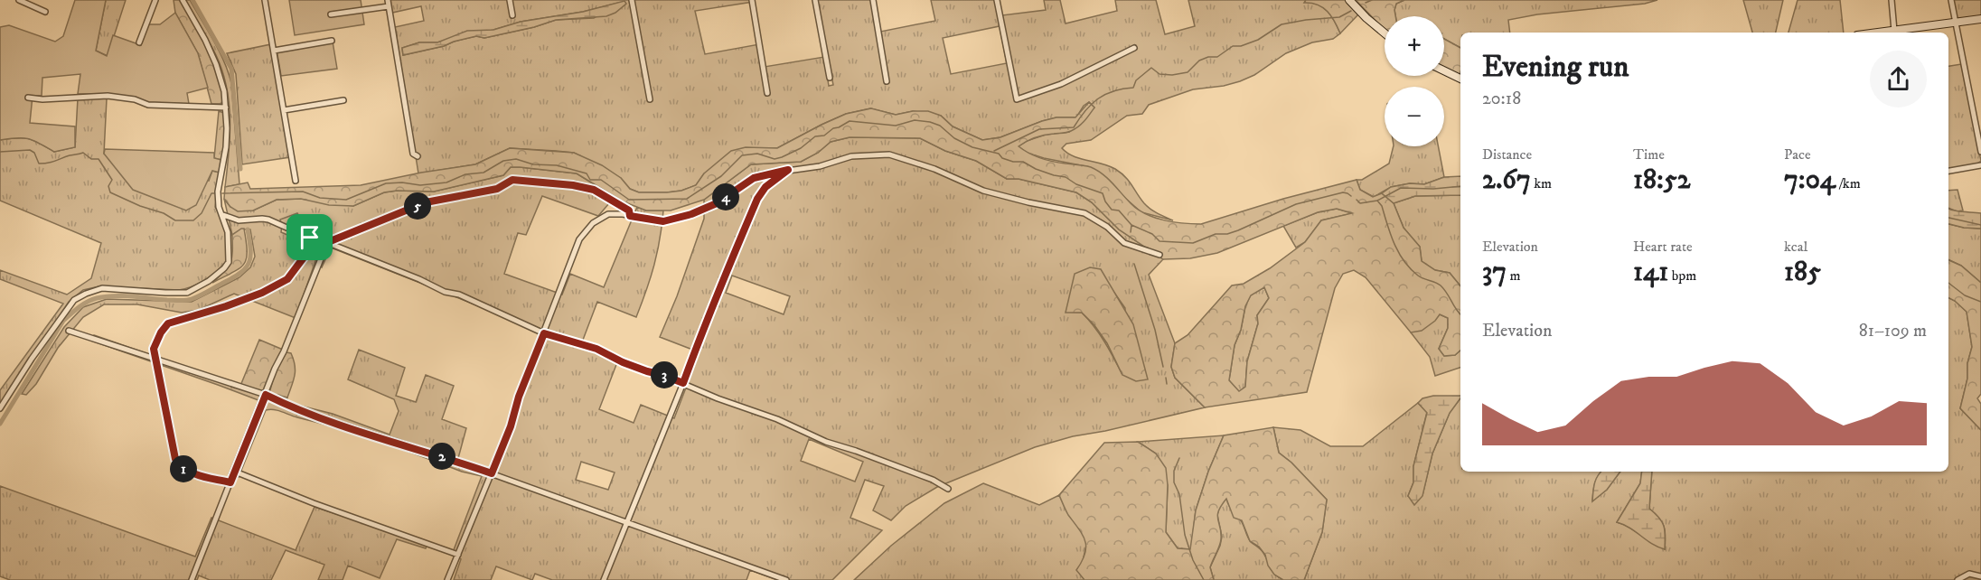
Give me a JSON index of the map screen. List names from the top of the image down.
{
  "page": {
    "map_buttons": ["+", "−"],
    "heading": ["Evening run", "20:18"],
    "stats": [
      ["Distance", "2.67 km"],
      ["Time", "18:52"],
      ["Pace", "7:04 /km"],
      ["Elevation", "37 m"],
      ["Heart rate", "141 bpm"],
      ["kcal", "185"]
    ],
    "pins": [
      "4",
      "5",
      "3",
      "2",
      "1"
    ],
    "chart": ["Elevation", "81–109 m"]
  }
}
